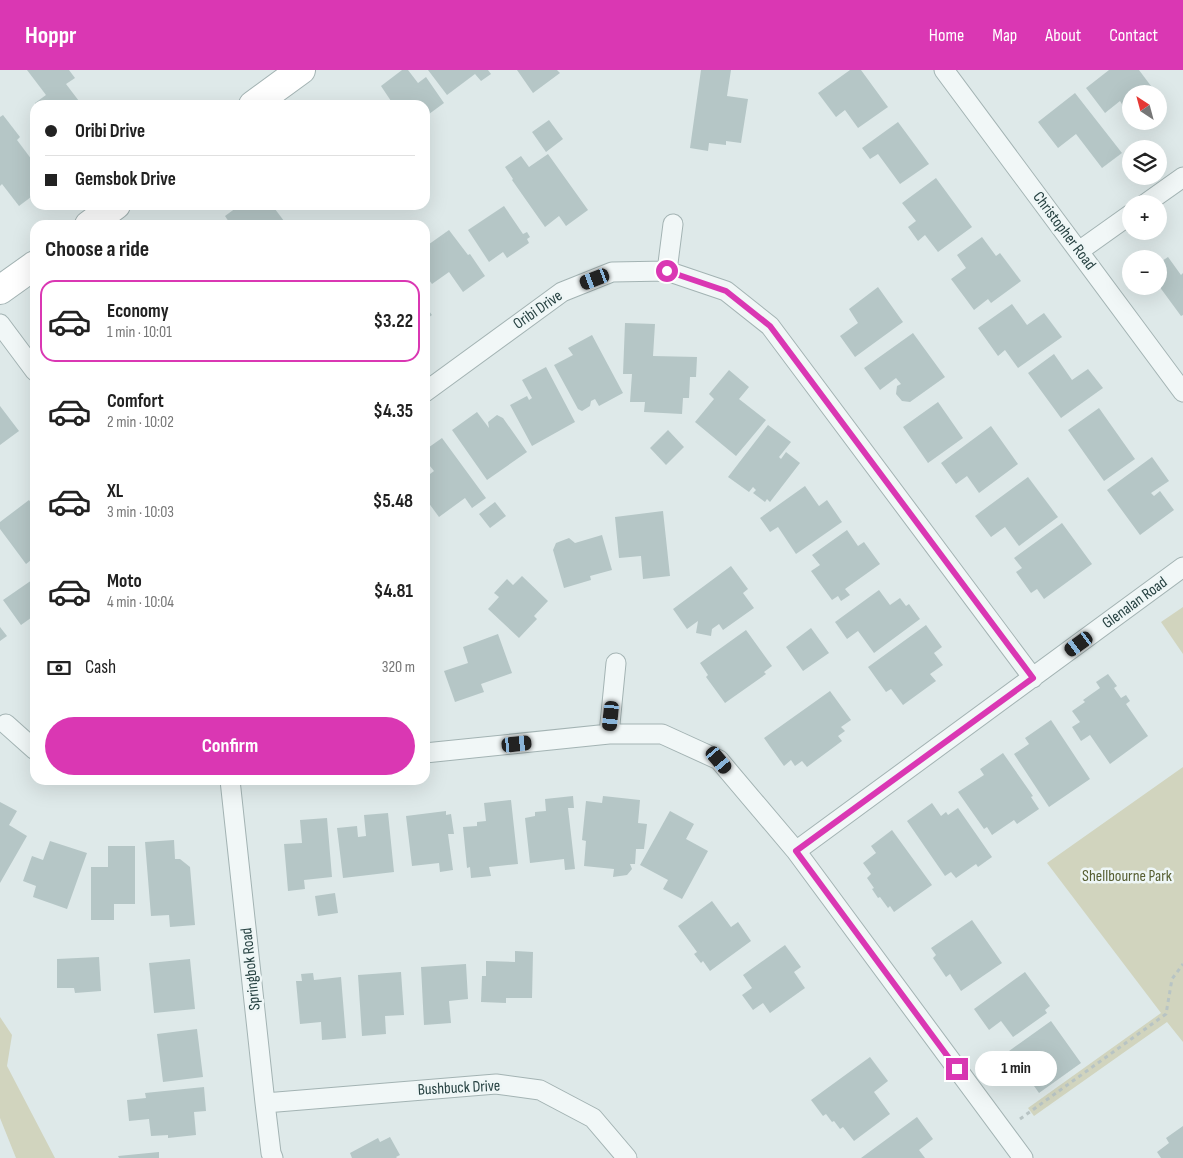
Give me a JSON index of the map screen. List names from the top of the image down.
{
  "streets": {
    "street": [
      "Christopher Road",
      "Oribi Drive",
      "Glenalan Road",
      "Springbok Road",
      "Bushbuck Drive"
    ]
  },
  "crossings": [
    ["Oribi Drive", "Glenalan Road"],
    ["Springbok Road", "Bushbuck Drive"]
  ],
  "parks": ["Shellbourne Park"],
  "north": "top left",
  "page": {
    "header": "Hoppr",
    "nav": [
      "Home",
      "Map",
      "About",
      "Contact"
    ],
    "map_buttons": ["+", "−"],
    "banner": ["Oribi Drive", "Gemsbok Drive"],
    "heading": "Choose a ride",
    "list": [
      {
        "name": "Economy",
        "note": "1 min · 10:01",
        "value": "$3.22"
      },
      {
        "name": "Comfort",
        "note": "2 min · 10:02",
        "value": "$4.35"
      },
      {
        "name": "XL",
        "note": "3 min · 10:03",
        "value": "$5.48"
      },
      {
        "name": "Moto",
        "note": "4 min · 10:04",
        "value": "$4.81"
      }
    ],
    "pay": ["Cash", "320 m"],
    "buttons": "Confirm",
    "bubble": "1 min"
  }
}
